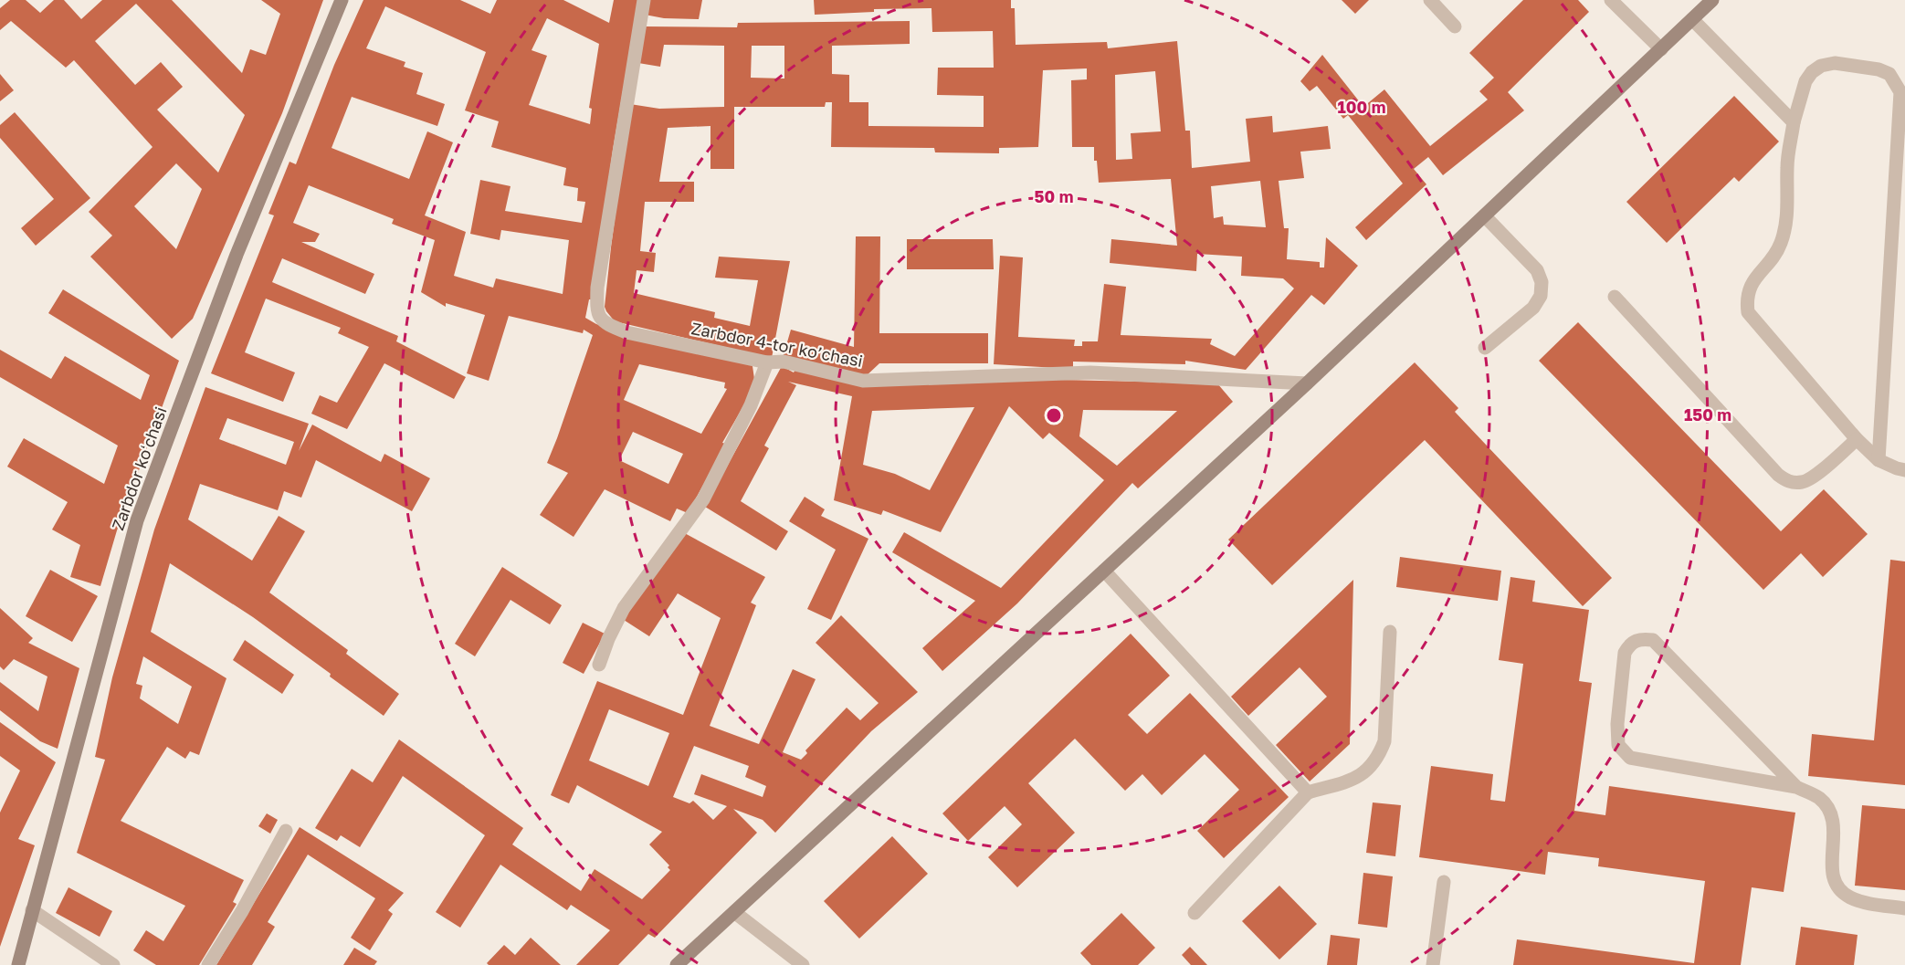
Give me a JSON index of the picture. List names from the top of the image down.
{
  "streets": {
    "main road": ["Zarbdor koʻchasi"],
    "street": ["Zarbdor 4-tor koʼchasi"]
  },
  "rings": ["100 m", "50 m", "150 m"]
}
